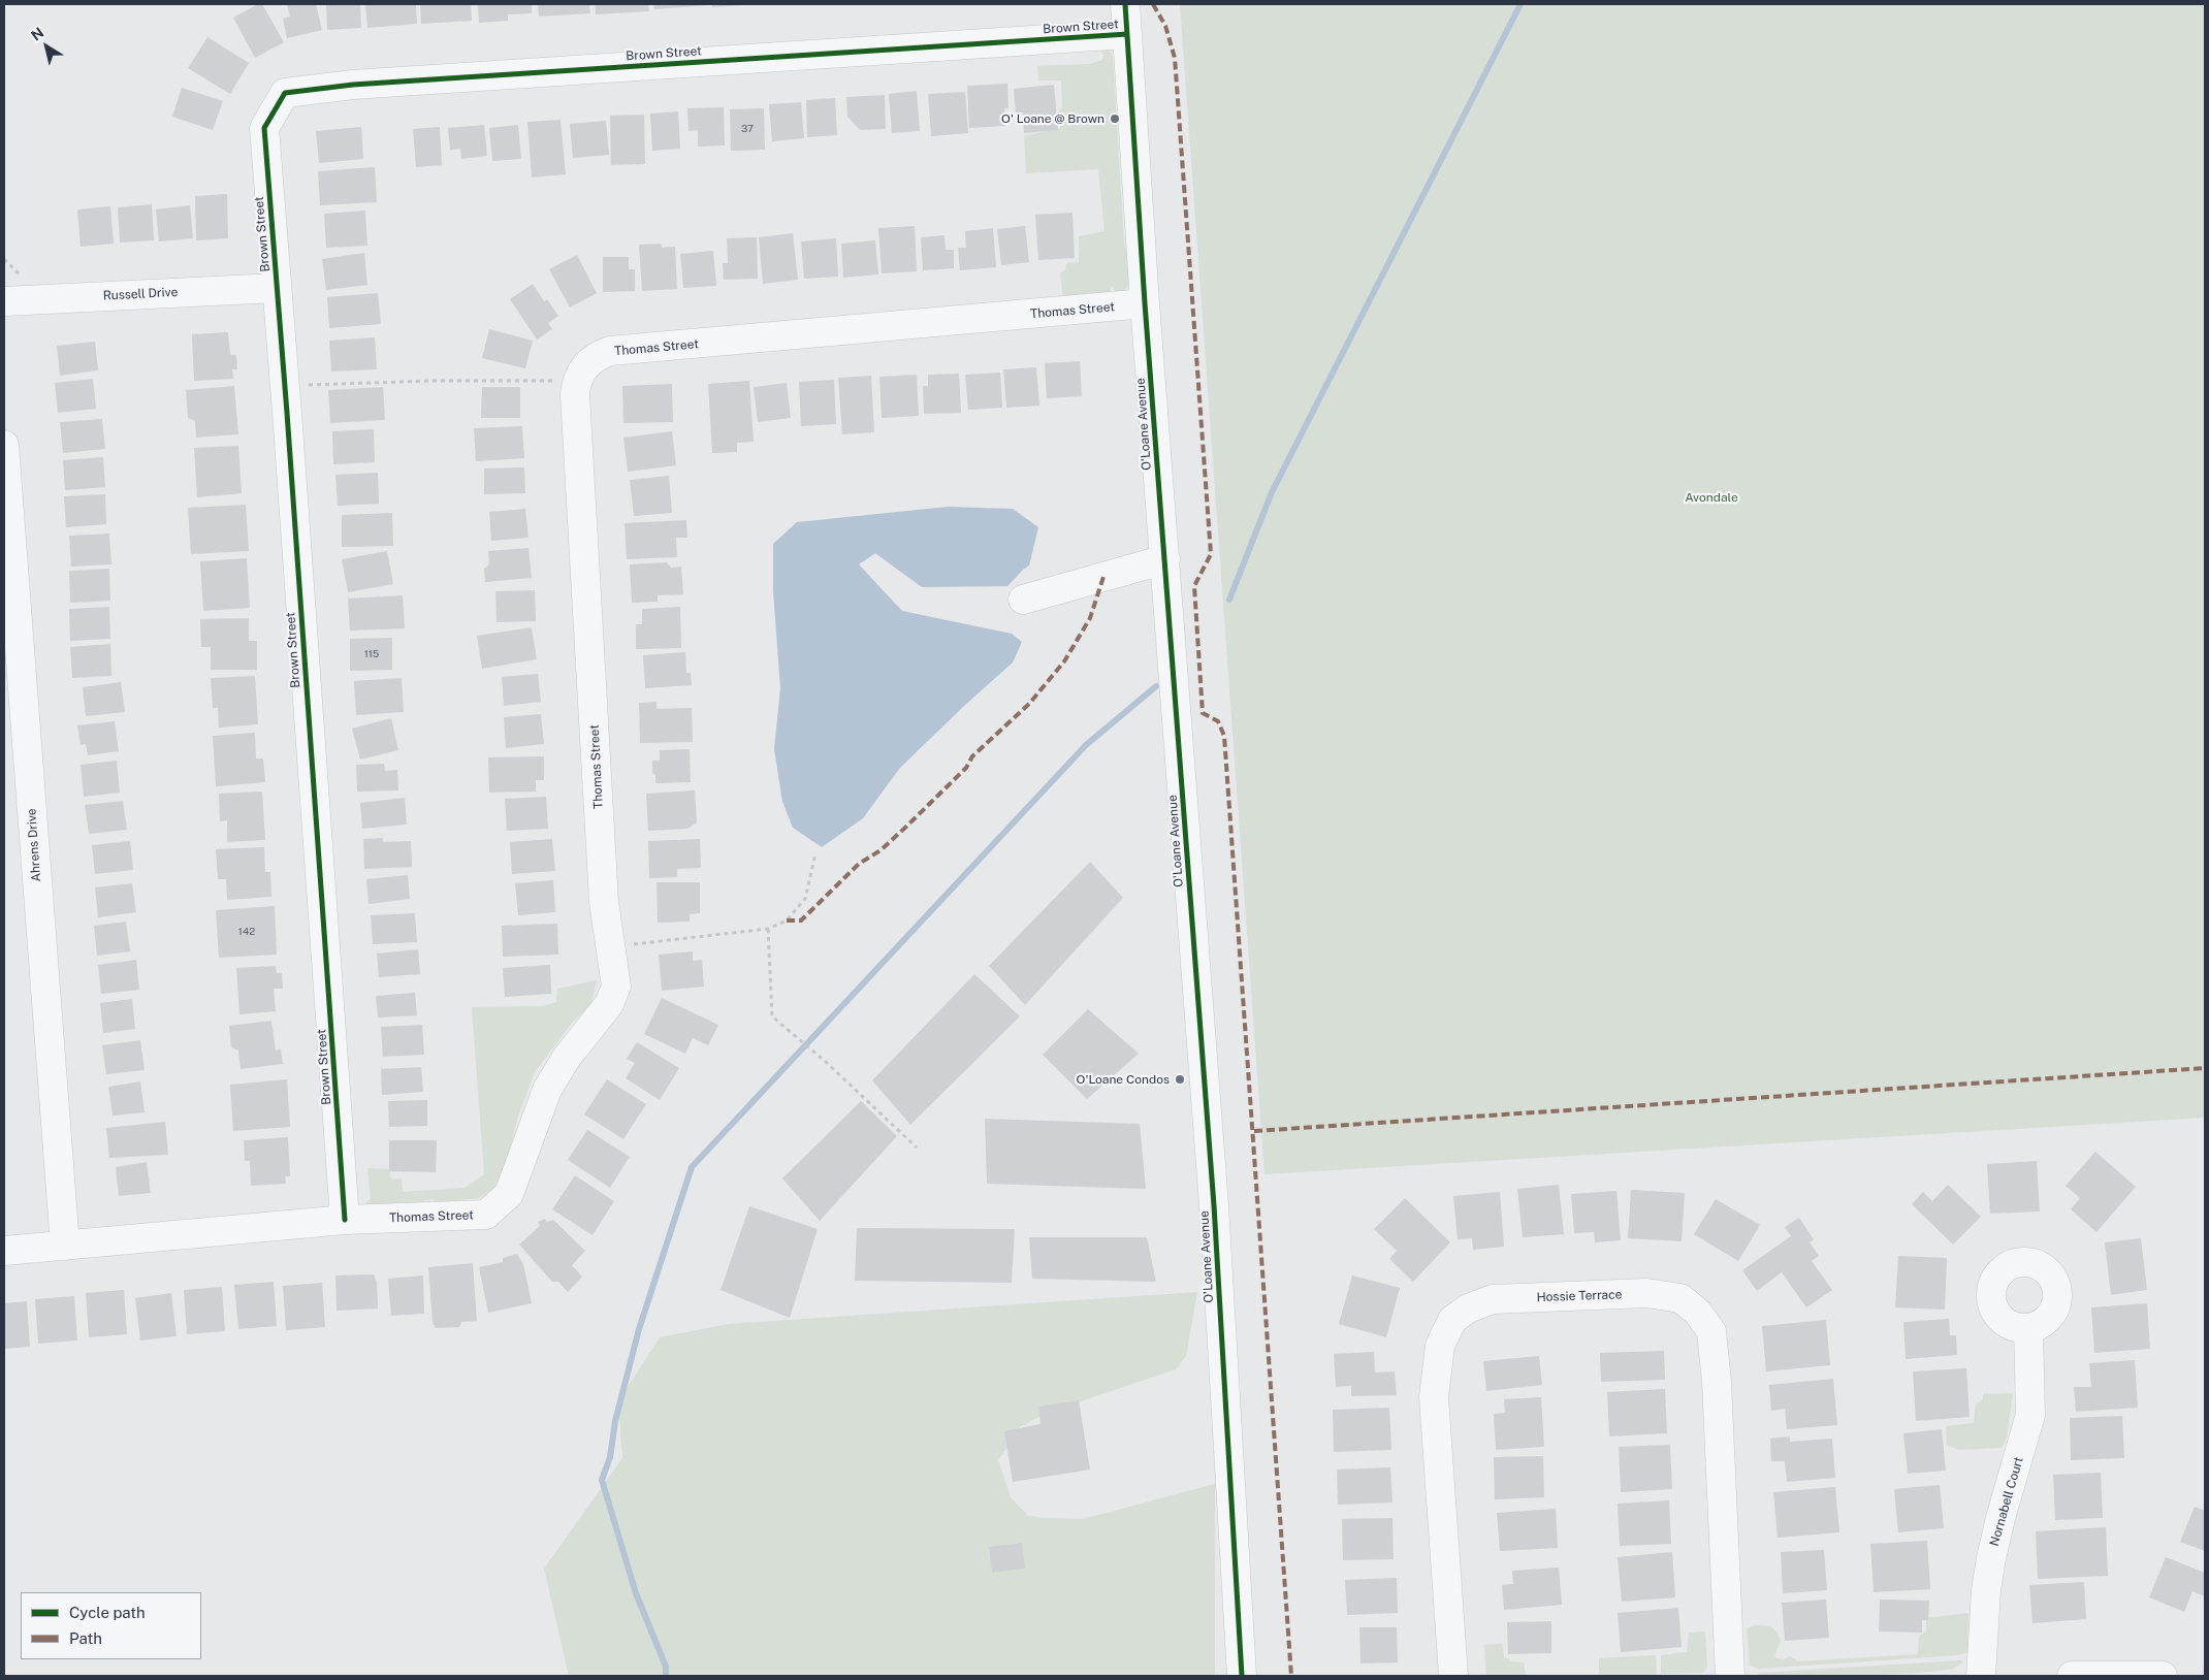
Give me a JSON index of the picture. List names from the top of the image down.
{
  "streets": {
    "street": [
      "Brown Street",
      "Russell Drive",
      "Thomas Street",
      "O'Loane Avenue",
      "Ahrens Drive",
      "Hossie Terrace",
      "Nornabell Court"
    ]
  },
  "crossings": [
    ["Brown Street", "Russell Drive"],
    ["Brown Street", "Thomas Street"],
    ["Brown Street", "O'Loane Avenue"],
    ["Thomas Street", "O'Loane Avenue"],
    ["Thomas Street", "Ahrens Drive"]
  ],
  "parks": ["Avondale"],
  "places": ["O' Loane @ Brown", "O'Loane Condos"],
  "house_numbers": ["37", "115", "142"],
  "legend": ["Cycle path", "Path"],
  "north": "top left"
}
